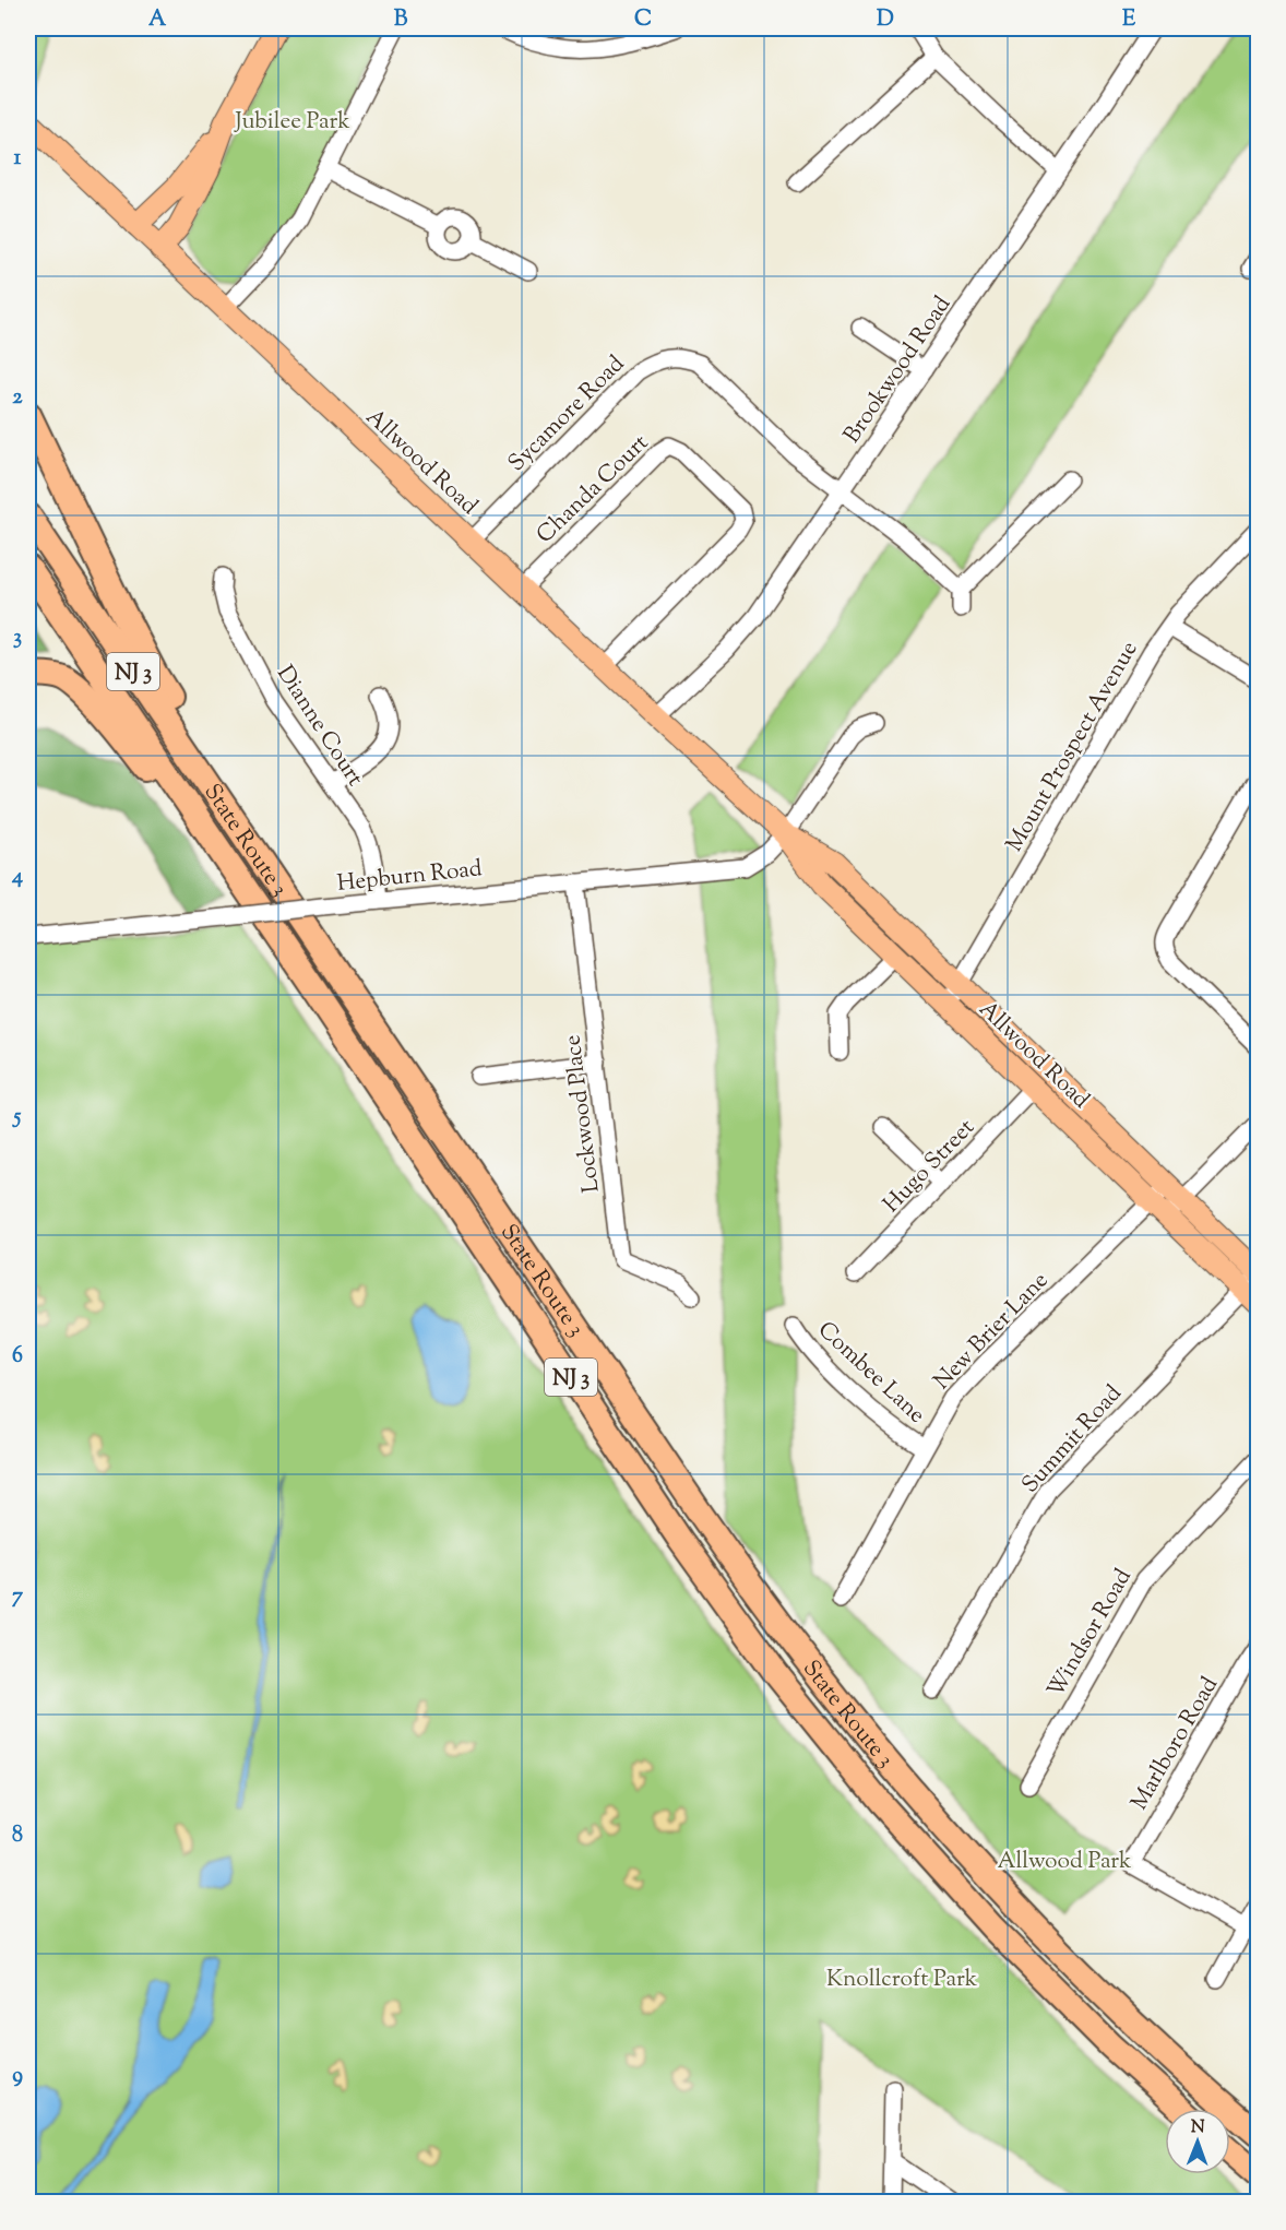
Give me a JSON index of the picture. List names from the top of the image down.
{
  "streets": {
    "highway": ["NJ 3", "State Route 3"],
    "main road": ["Allwood Road"],
    "street": [
      "Brookwood Road",
      "Sycamore Road",
      "Chanda Court",
      "Dianne Court",
      "Mount Prospect Avenue",
      "Hepburn Road",
      "Lockwood Place",
      "Hugo Street",
      "New Brier Lane",
      "Combee Lane",
      "Summit Road",
      "Windsor Road",
      "Marlboro Road"
    ]
  },
  "crossings": [
    ["Brookwood Road", "Sycamore Road"],
    ["Brookwood Road", "Allwood Road"],
    ["Sycamore Road", "Allwood Road"],
    ["Allwood Road", "Chanda Court"],
    ["Allwood Road", "Mount Prospect Avenue"],
    ["Allwood Road", "Hepburn Road"],
    ["Allwood Road", "Hugo Street"],
    ["Allwood Road", "New Brier Lane"],
    ["Allwood Road", "Summit Road"],
    ["Dianne Court", "Hepburn Road"],
    ["Hepburn Road", "Lockwood Place"],
    ["New Brier Lane", "Combee Lane"]
  ],
  "parks": ["Jubilee Park", "Allwood Park", "Knollcroft Park"],
  "north": "top",
  "grid": {
    "columns": [
      "A",
      "B",
      "C",
      "D",
      "E"
    ],
    "rows": [
      "1",
      "2",
      "3",
      "4",
      "5",
      "6",
      "7",
      "8",
      "9"
    ]
  }
}
